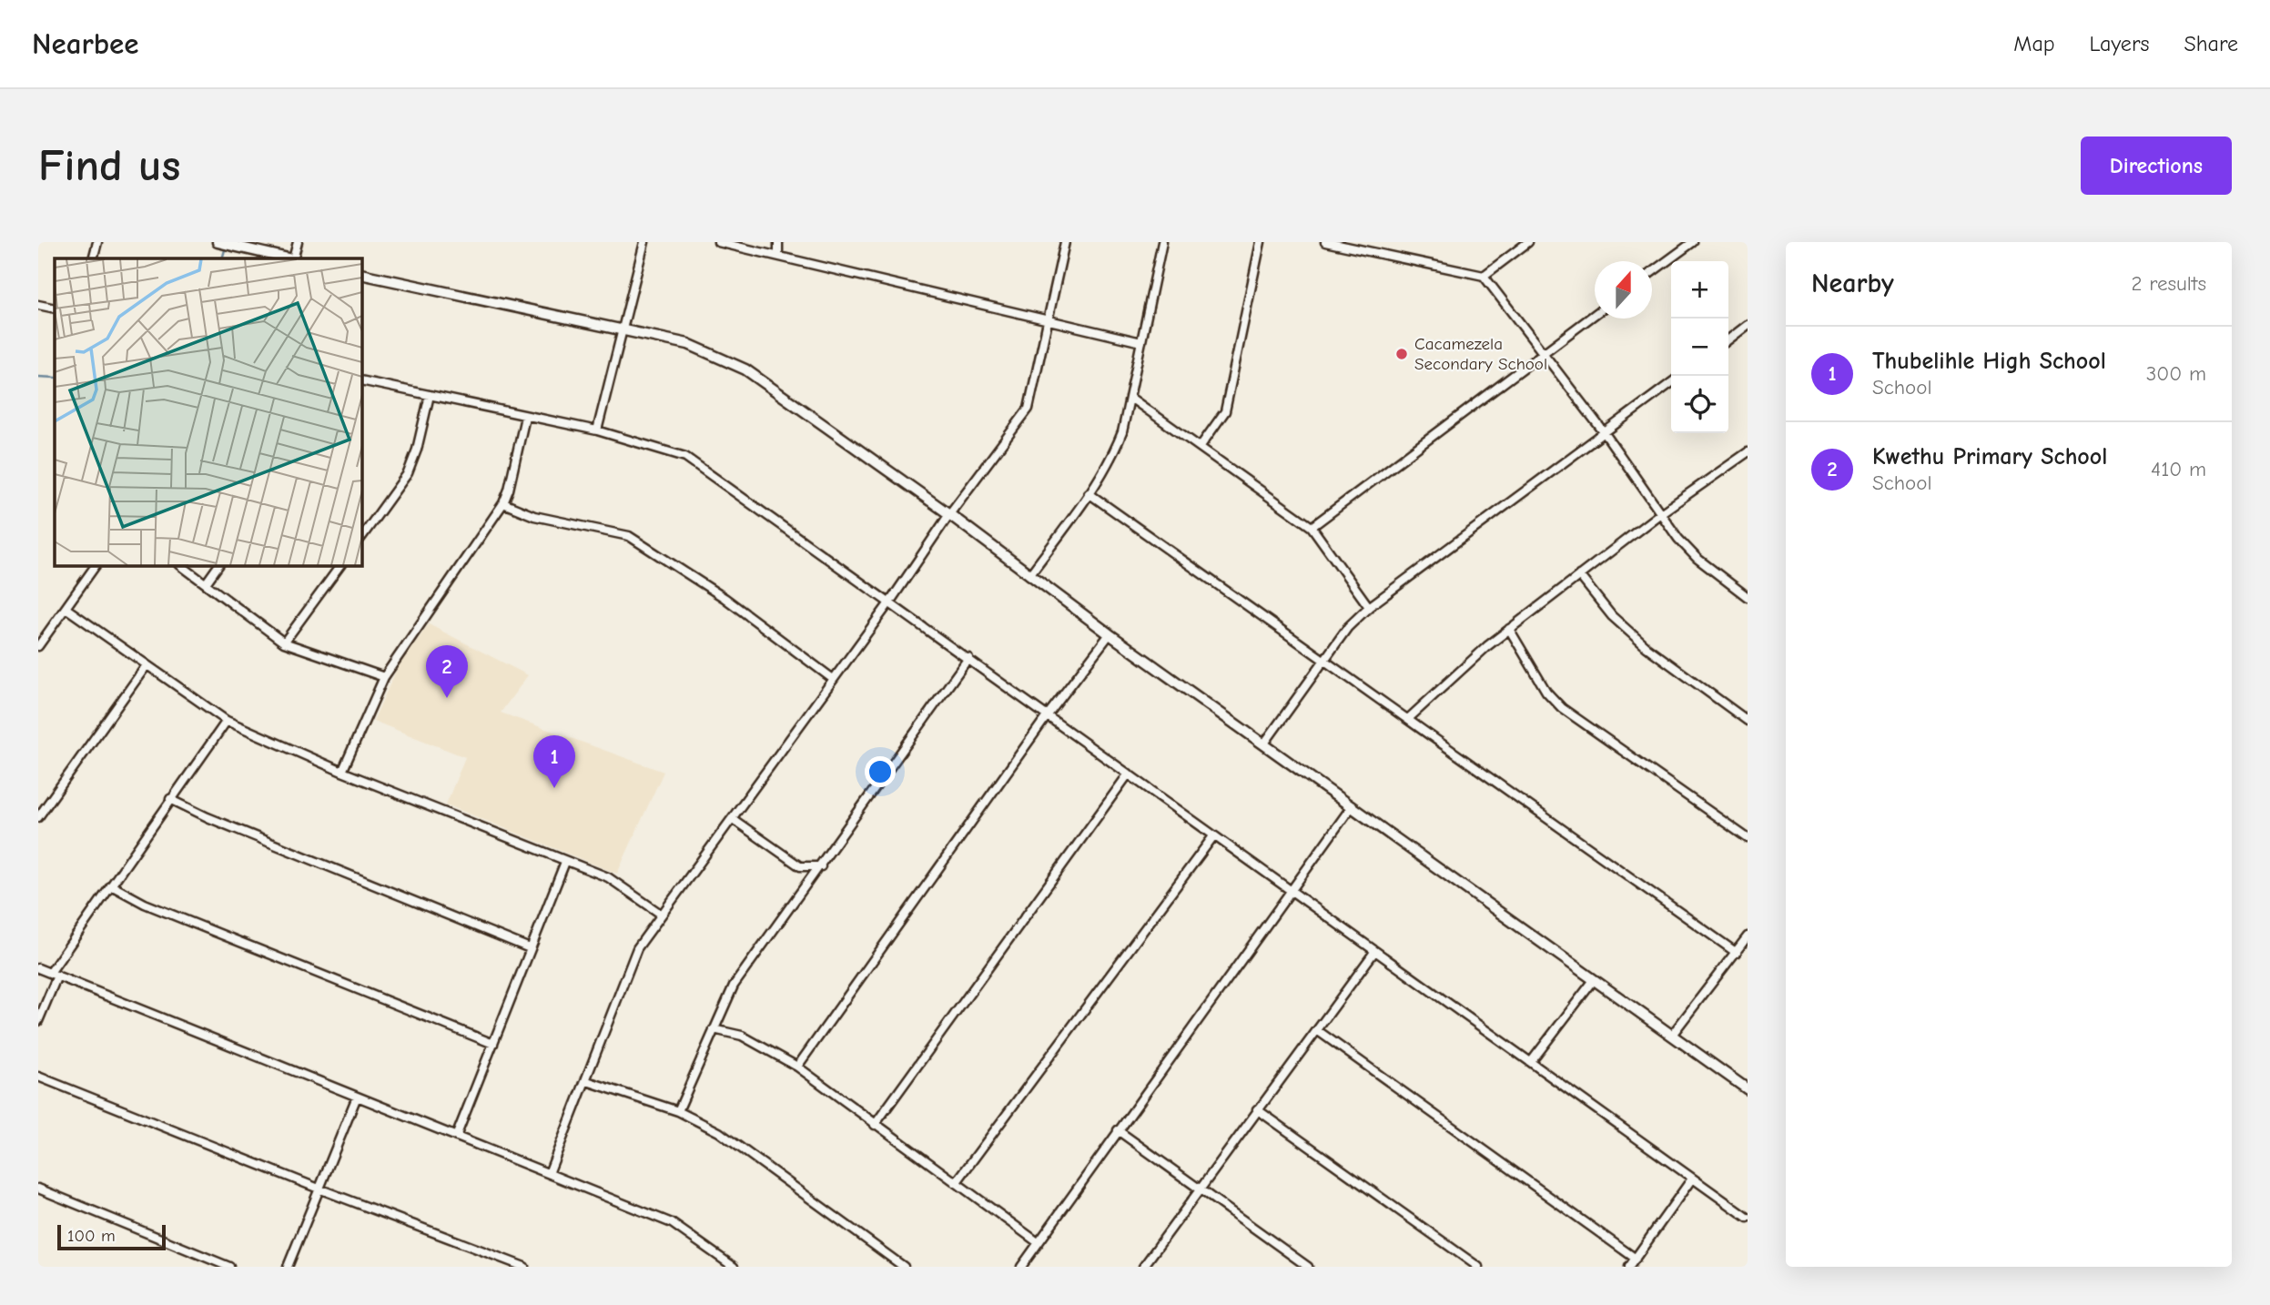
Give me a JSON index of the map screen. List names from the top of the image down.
{
  "places": ["Cacamezela Secondary School"],
  "scale_bar": "100 m",
  "north": "top",
  "page": {
    "header": "Nearbee",
    "nav": ["Map", "Layers", "Share"],
    "buttons": "Directions",
    "title": "Find us",
    "heading": ["Nearby", "2 results"],
    "map_buttons": ["+", "−"],
    "list": [
      {
        "mark": "1",
        "name": "Thubelihle High School",
        "note": "School",
        "value": "300 m"
      },
      {
        "mark": "2",
        "name": "Kwethu Primary School",
        "note": "School",
        "value": "410 m"
      }
    ],
    "pins": ["2", "1"],
    "scale": "100 m"
  }
}
